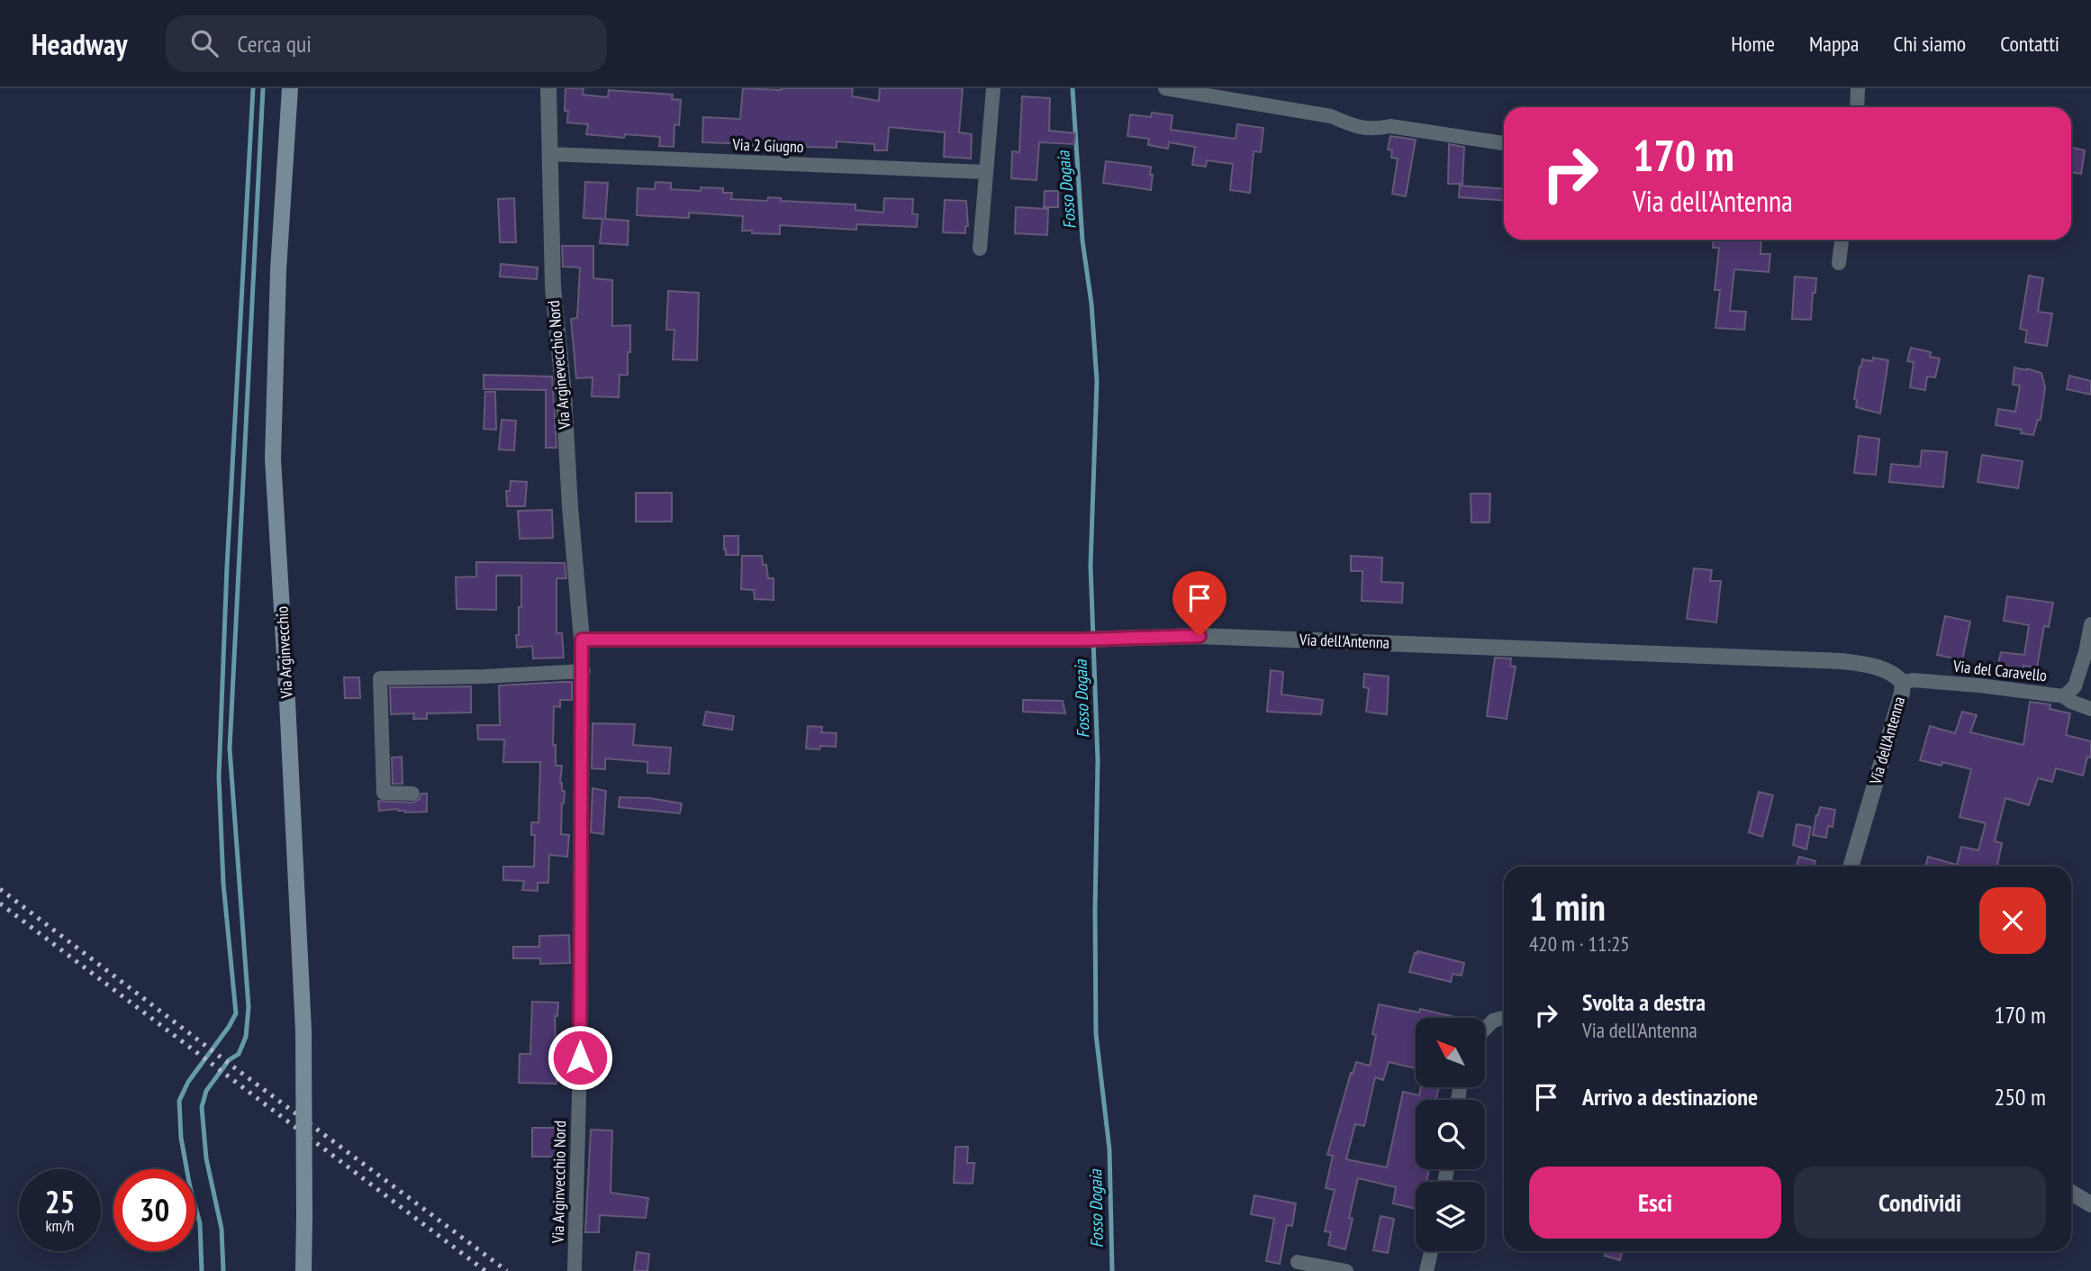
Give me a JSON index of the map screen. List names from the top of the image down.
{
  "streets": {
    "main road": ["Via Arginvecchio"],
    "street": [
      "Via 2 Giugno",
      "Via Arginevecchio Nord",
      "Via dell'Antenna",
      "Via del Caravello",
      "Via Arginvecchio Nord"
    ]
  },
  "crossings": [
    ["Via 2 Giugno", "Via Arginevecchio Nord"],
    ["Via Arginevecchio Nord", "Via dell'Antenna"],
    ["Via Arginevecchio Nord", "Via Arginvecchio Nord"],
    ["Via dell'Antenna", "Via del Caravello"],
    ["Via dell'Antenna", "Via Arginvecchio Nord"]
  ],
  "water": ["Fosso Dogaia"],
  "north": "top left",
  "page": {
    "header": "Headway",
    "search": "Cerca qui",
    "nav": [
      "Home",
      "Mappa",
      "Chi siamo",
      "Contatti"
    ],
    "turn": ["170 m", "Via dell'Antenna"],
    "heading": ["1 min", "420 m · 11:25"],
    "list": [
      {
        "name": "Svolta a destra",
        "note": "Via dell'Antenna",
        "value": "170 m"
      },
      {
        "name": "Arrivo a destinazione",
        "value": "250 m"
      }
    ],
    "buttons": ["Esci", "Condividi"],
    "speed": "25 km/h",
    "limit": "30"
  }
}
